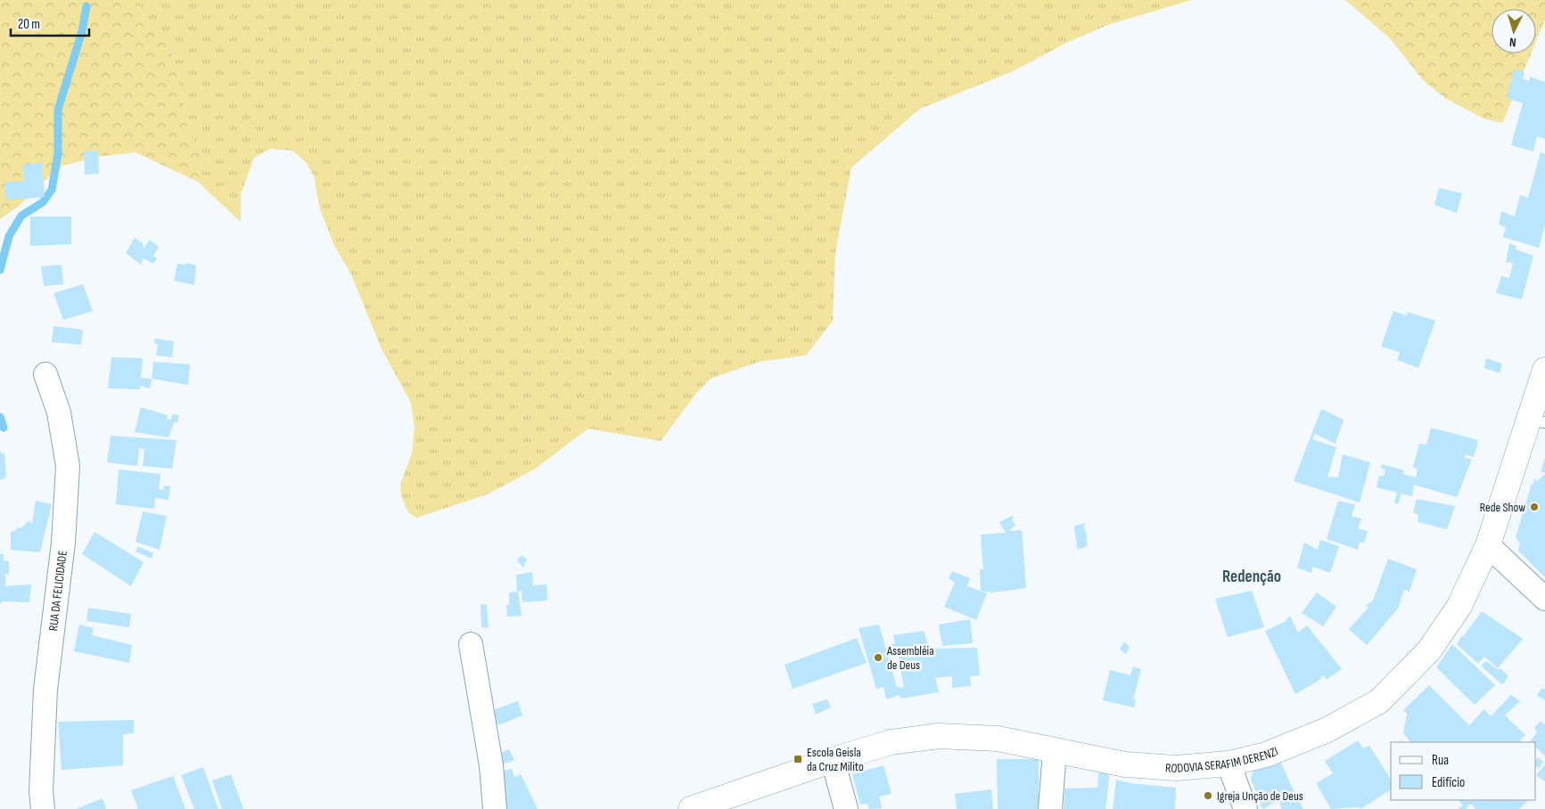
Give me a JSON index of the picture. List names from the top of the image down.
{
  "streets": {
    "main road": ["RODOVIA SERAFIM DERENZI"],
    "street": ["RUA DA FELICIDADE"]
  },
  "districts": ["Redenção"],
  "places": {
    "other": ["Rede Show", "Assembléia de Deus", "Igreja Unção de Deus"],
    "transit": ["Escola Geisla da Cruz Milito"]
  },
  "legend": ["Rua", "Edifício"],
  "scale_bar": "20 m",
  "north": "bottom"
}
